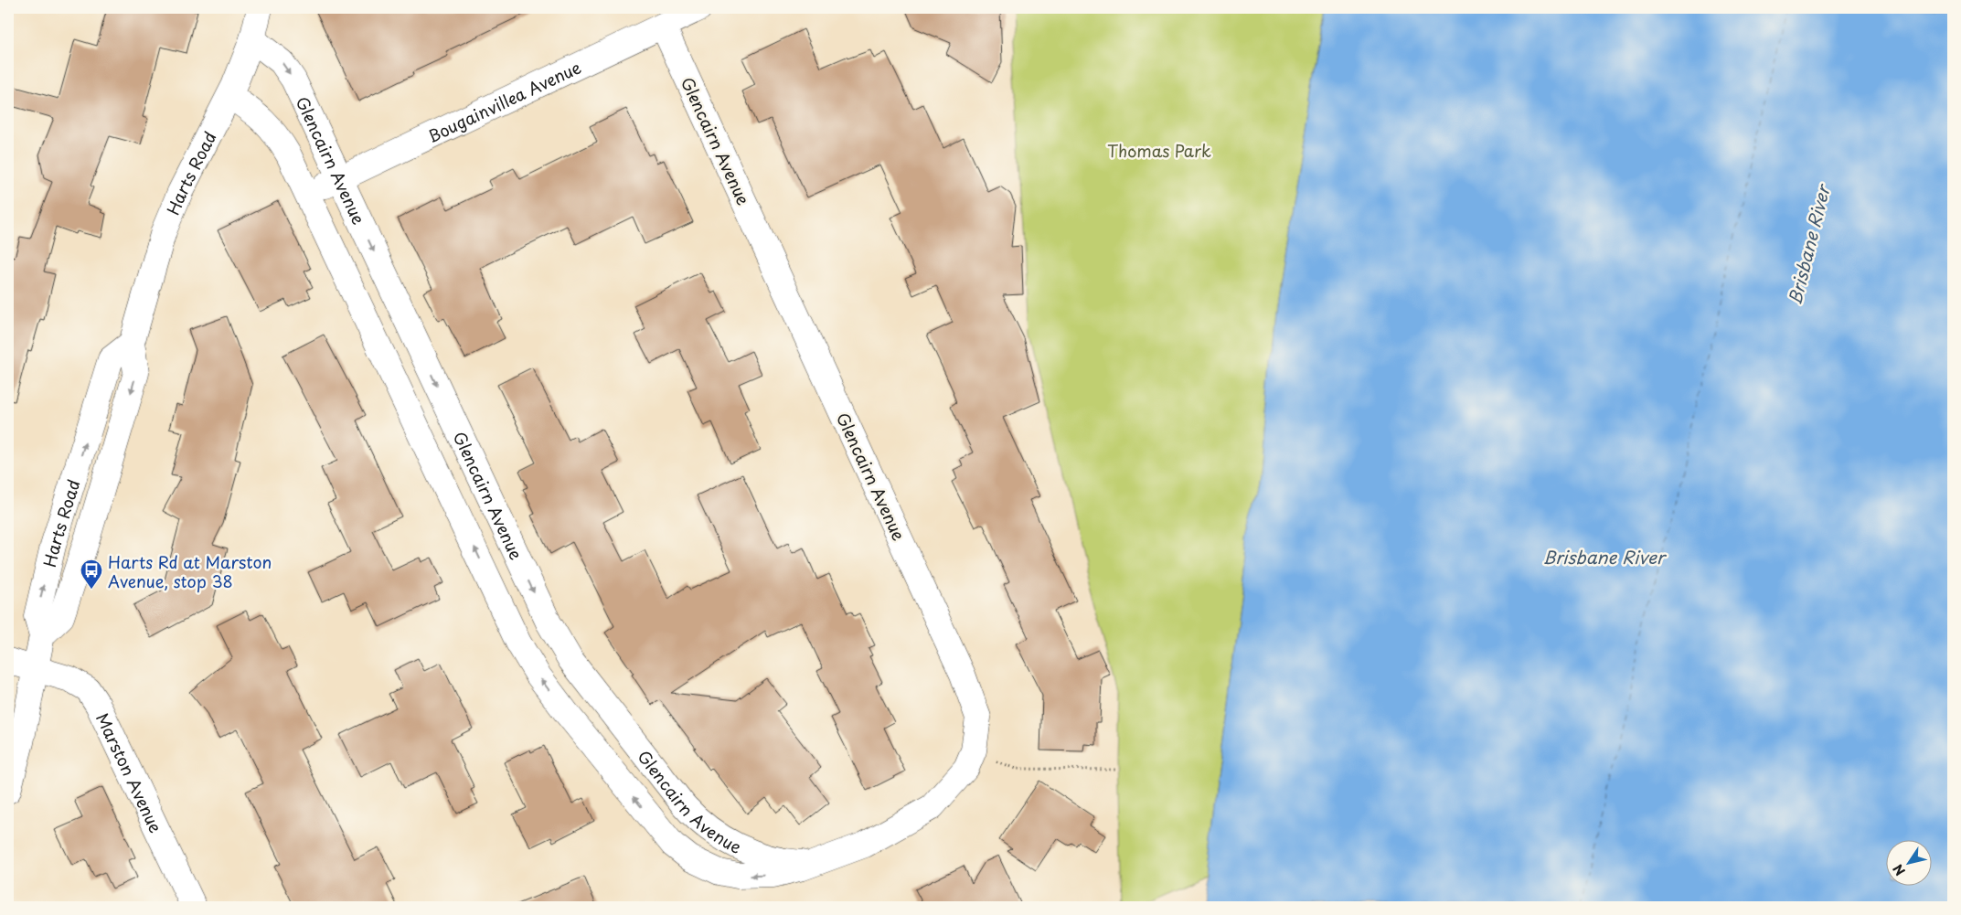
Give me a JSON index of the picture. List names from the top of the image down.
{
  "streets": {
    "street": [
      "Bougainvillea Avenue",
      "Glencairn Avenue",
      "Harts Road",
      "Marston Avenue"
    ]
  },
  "crossings": [
    ["Bougainvillea Avenue", "Glencairn Avenue"],
    ["Glencairn Avenue", "Harts Road"],
    ["Harts Road", "Marston Avenue"]
  ],
  "water": ["Brisbane River"],
  "parks": ["Thomas Park"],
  "places": {
    "bus stop": ["Harts Rd at Marston Avenue, stop 38"]
  },
  "north": "bottom left"
}
